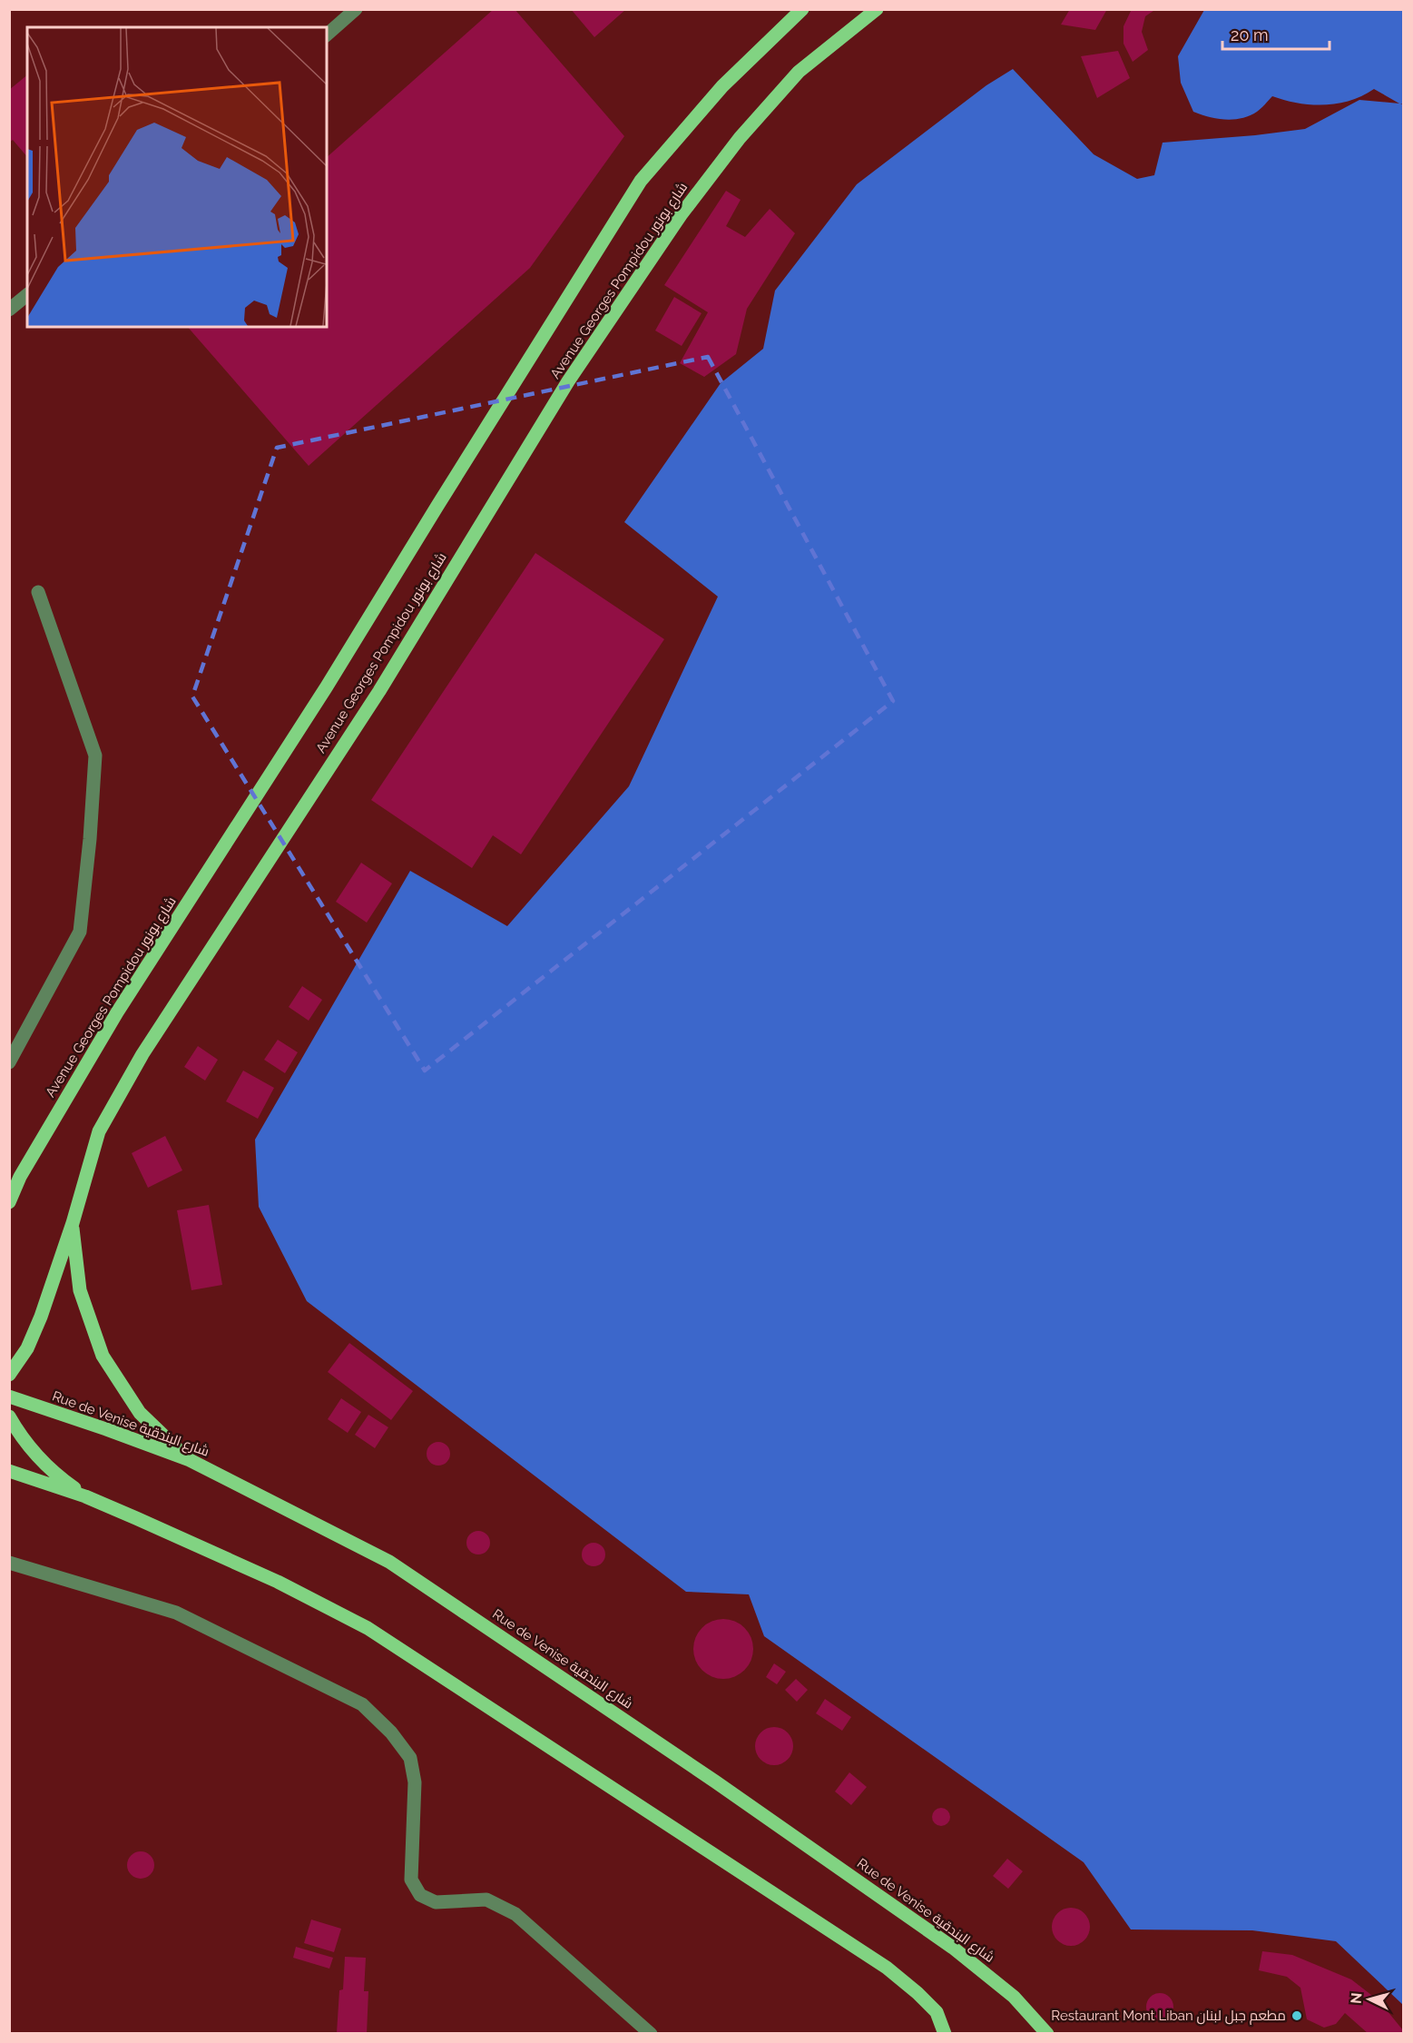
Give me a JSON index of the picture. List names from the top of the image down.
{
  "streets": {
    "main road": ["Avenue Georges Pompidou شارع بونور", "Rue de Venise شارع البندقية"]
  },
  "places": ["Restaurant Mont Liban مطعم جبل لبنان"],
  "scale_bar": "20 m",
  "north": "left"
}
